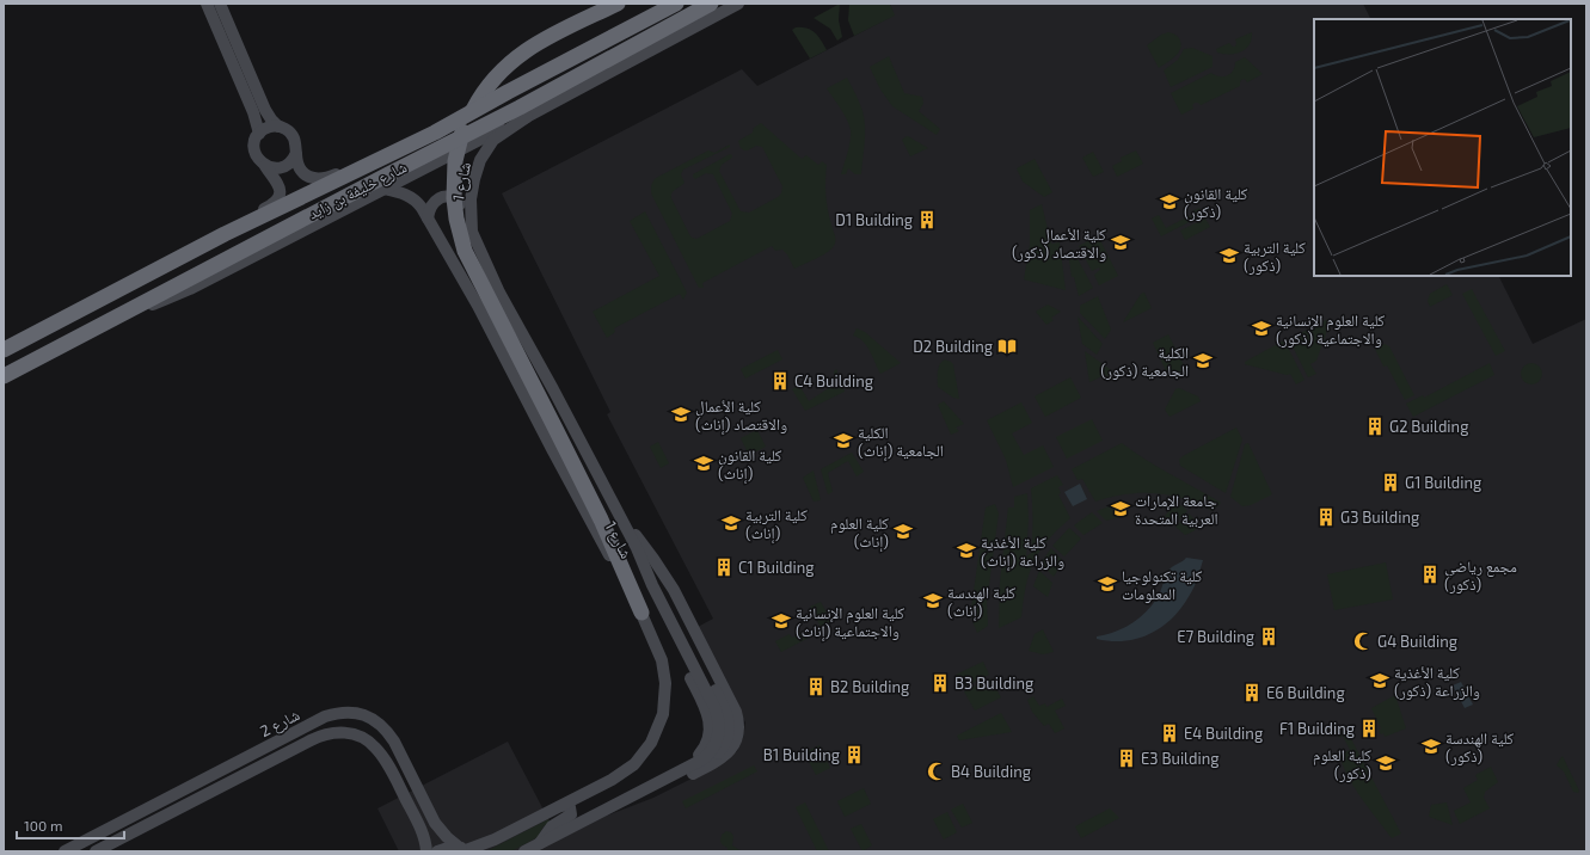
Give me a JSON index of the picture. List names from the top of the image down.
{
  "streets": {
    "highway": ["شارع خليفة بن زايد"],
    "street": ["شارع 1", "شارع 2"]
  },
  "crossings": [
    ["شارع 1", "شارع 2"]
  ],
  "places": {
    "school or university": [
      "كلية القانون (ذكور)",
      "كلية الأعمال والاقتصاد (ذكور)",
      "كلية التربية (ذكور)",
      "كلية العلوم الإنسانية والاجتماعية (ذكور)",
      "الكلية الجامعية (ذكور)",
      "كلية الأعمال والاقتصاد (إناث)",
      "الكلية الجامعية (إناث)",
      "كلية القانون (إناث)",
      "جامعة الإمارات العربية المتحدة",
      "كلية التربية (إناث)",
      "كلية العلوم (إناث)",
      "كلية الأغذية والزراعة (إناث)",
      "كلية تكنولوجيا المعلومات",
      "كلية الهندسة (إناث)",
      "كلية العلوم الإنسانية والاجتماعية (إناث)",
      "كلية الأغذية والزراعة (ذكور)",
      "كلية الهندسة (ذكور)",
      "كلية العلوم (ذكور)"
    ],
    "building": [
      "D1 Building",
      "C4 Building",
      "G2 Building",
      "G1 Building",
      "G3 Building",
      "C1 Building",
      "مجمع رياضي (ذكور)",
      "E7 Building",
      "B3 Building",
      "B2 Building",
      "E6 Building",
      "F1 Building",
      "E4 Building",
      "B1 Building",
      "E3 Building"
    ],
    "library": ["D2 Building"],
    "mosque": ["G4 Building", "B4 Building"]
  },
  "scale_bar": "100 m"
}
